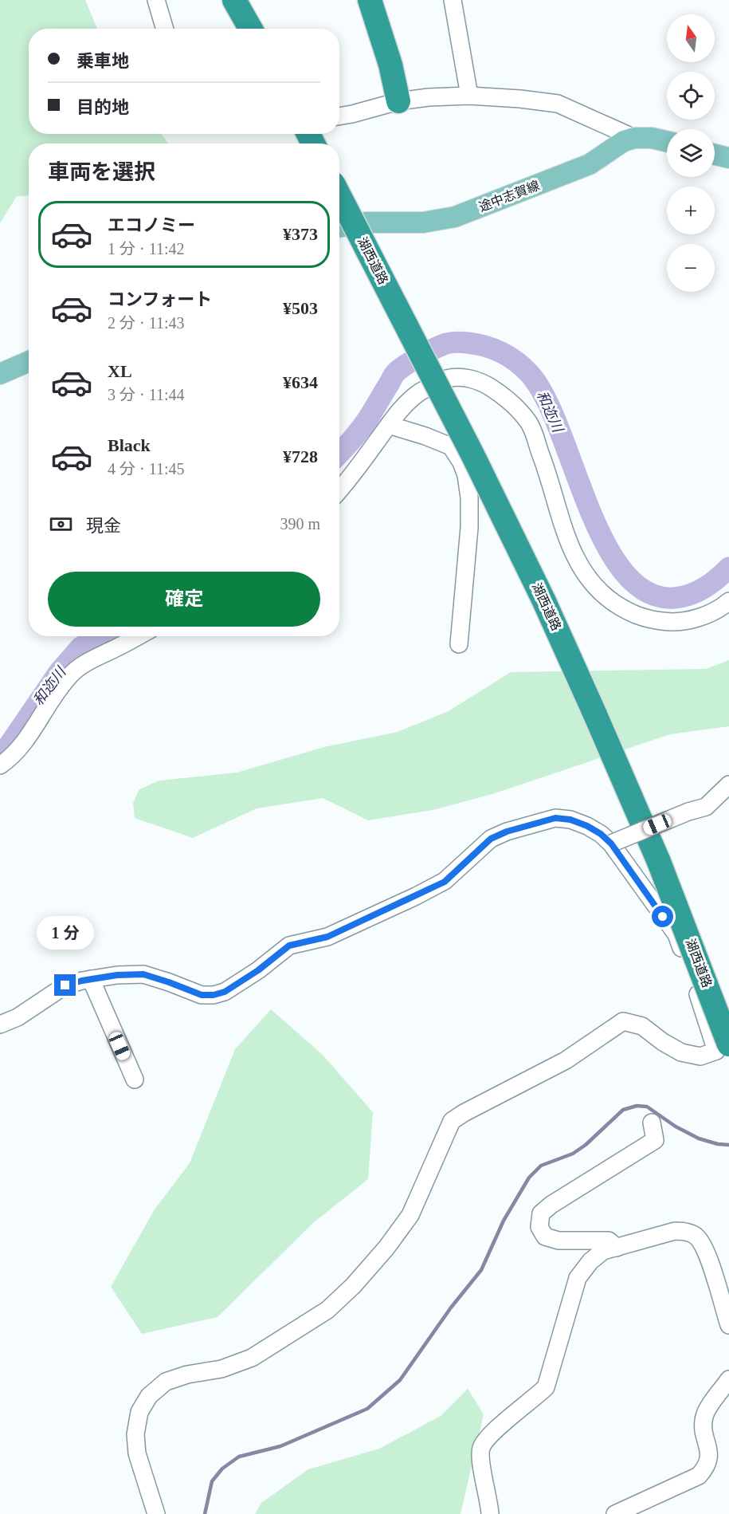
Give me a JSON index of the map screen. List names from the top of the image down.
{
  "streets": {
    "highway": ["湖西道路"],
    "main road": ["途中志賀線"]
  },
  "water": ["和迩川"],
  "north": "top",
  "page": {
    "map_buttons": ["+", "−"],
    "banner": ["乗車地", "目的地"],
    "heading": "車両を選択",
    "list": [
      {
        "name": "エコノミー",
        "note": "1 分 · 11:42",
        "value": "¥373"
      },
      {
        "name": "コンフォート",
        "note": "2 分 · 11:43",
        "value": "¥503"
      },
      {
        "name": "XL",
        "note": "3 分 · 11:44",
        "value": "¥634"
      },
      {
        "name": "Black",
        "note": "4 分 · 11:45",
        "value": "¥728"
      }
    ],
    "pay": ["現金", "390 m"],
    "buttons": "確定",
    "bubble": "1 分"
  }
}
